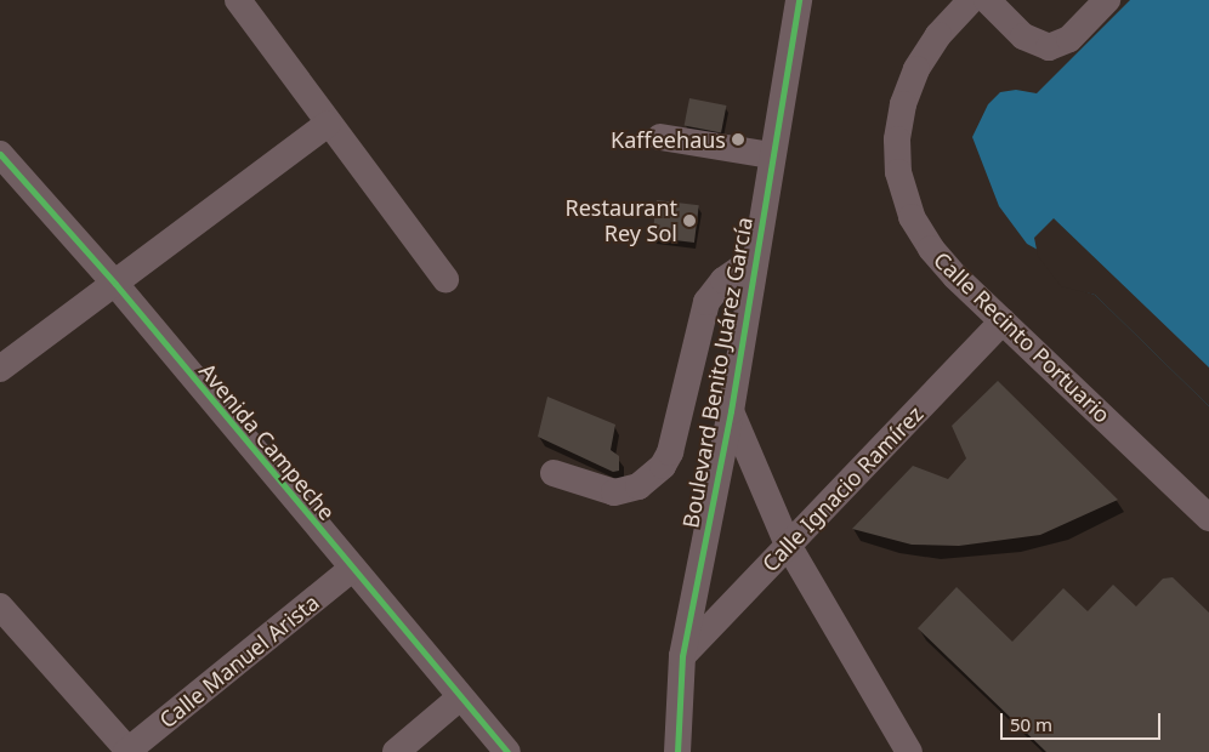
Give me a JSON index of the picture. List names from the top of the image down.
{
  "streets": {
    "street": [
      "Calle Recinto Portuario",
      "Boulevard Benito Juárez García",
      "Avenida Campeche",
      "Calle Ignacio Ramírez",
      "Calle Manuel Arista"
    ]
  },
  "crossings": [
    ["Calle Recinto Portuario", "Calle Ignacio Ramírez"],
    ["Boulevard Benito Juárez García", "Calle Ignacio Ramírez"],
    ["Avenida Campeche", "Calle Manuel Arista"]
  ],
  "places": ["Kaffeehaus", "Restaurant Rey Sol"],
  "scale_bar": "50 m"
}
